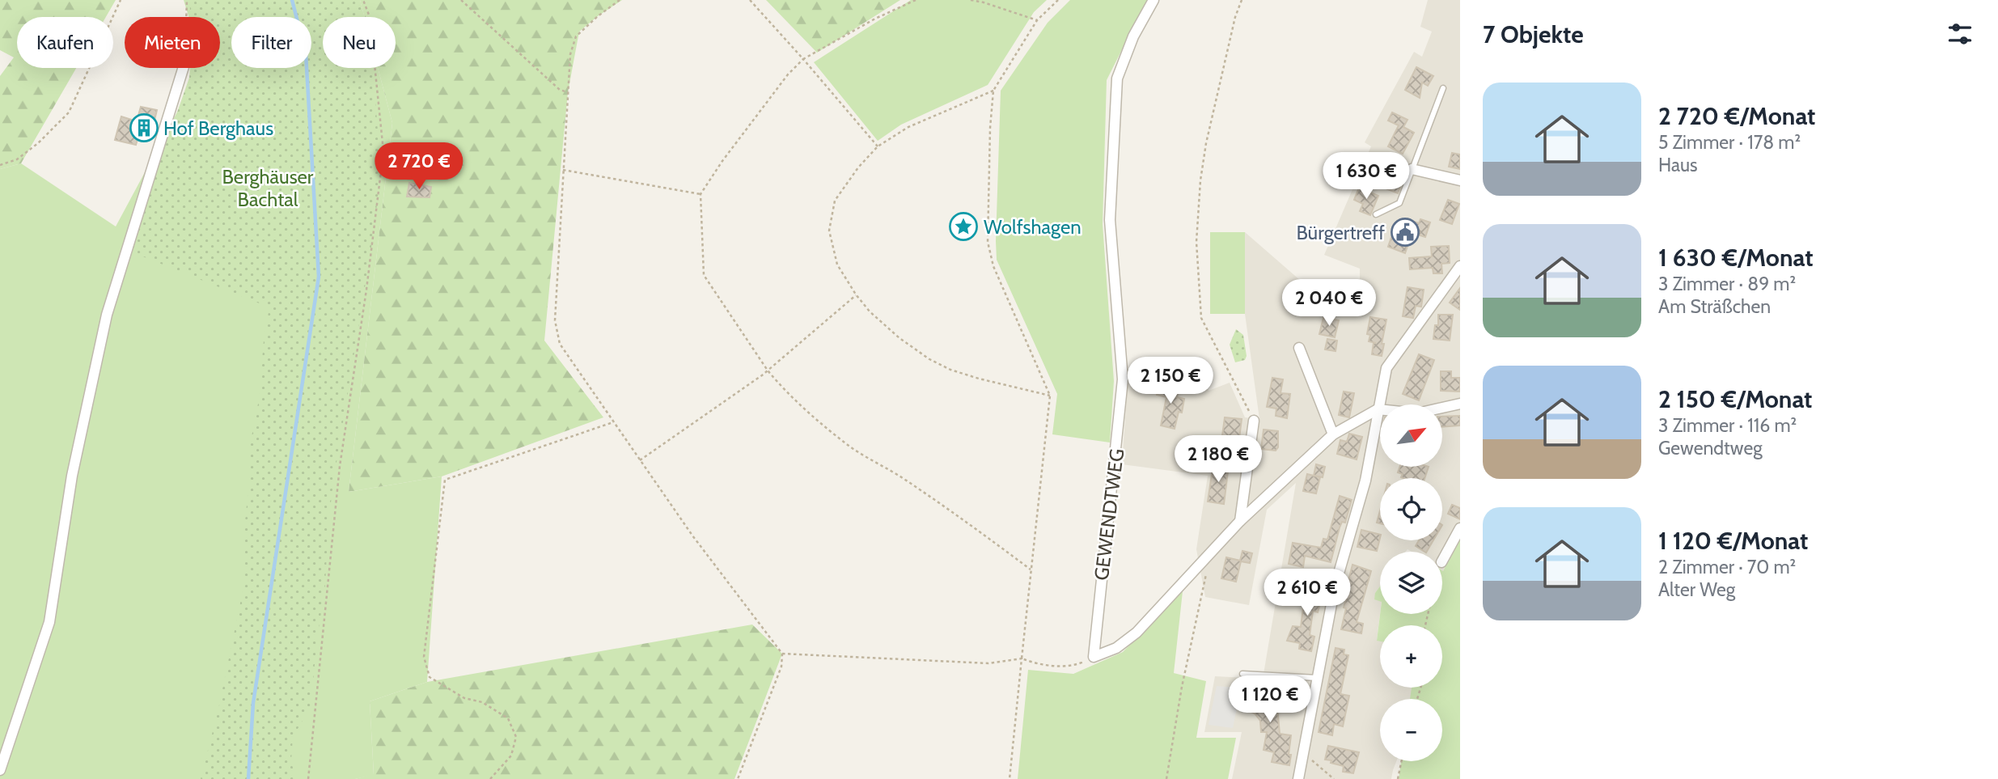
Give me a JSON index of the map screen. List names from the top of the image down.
{
  "streets": {
    "street": ["GEWENDTWEG"]
  },
  "parks": ["Berghäuser Bachtal"],
  "places": {
    "building": ["Hof Berghaus"],
    "place": ["Wolfshagen"],
    "public building": ["Bürgertreff"]
  },
  "north": "top right",
  "page": {
    "heading": "7 Objekte",
    "chip": [
      "Kaufen",
      "Mieten",
      "Filter",
      "Neu"
    ],
    "list": [
      {
        "name": "2 720 €/Monat",
        "note": "5 Zimmer · 178 m² · Haus"
      },
      {
        "name": "1 630 €/Monat",
        "note": "3 Zimmer · 89 m² · Am Sträßchen"
      },
      {
        "name": "2 150 €/Monat",
        "note": "3 Zimmer · 116 m² · Gewendtweg"
      },
      {
        "name": "1 120 €/Monat",
        "note": "2 Zimmer · 70 m² · Alter Weg"
      }
    ],
    "price": [
      "2 720 €",
      "1 630 €",
      "2 040 €",
      "2 150 €",
      "2 180 €",
      "2 610 €",
      "1 120 €"
    ],
    "map_buttons": ["+", "−"]
  }
}
